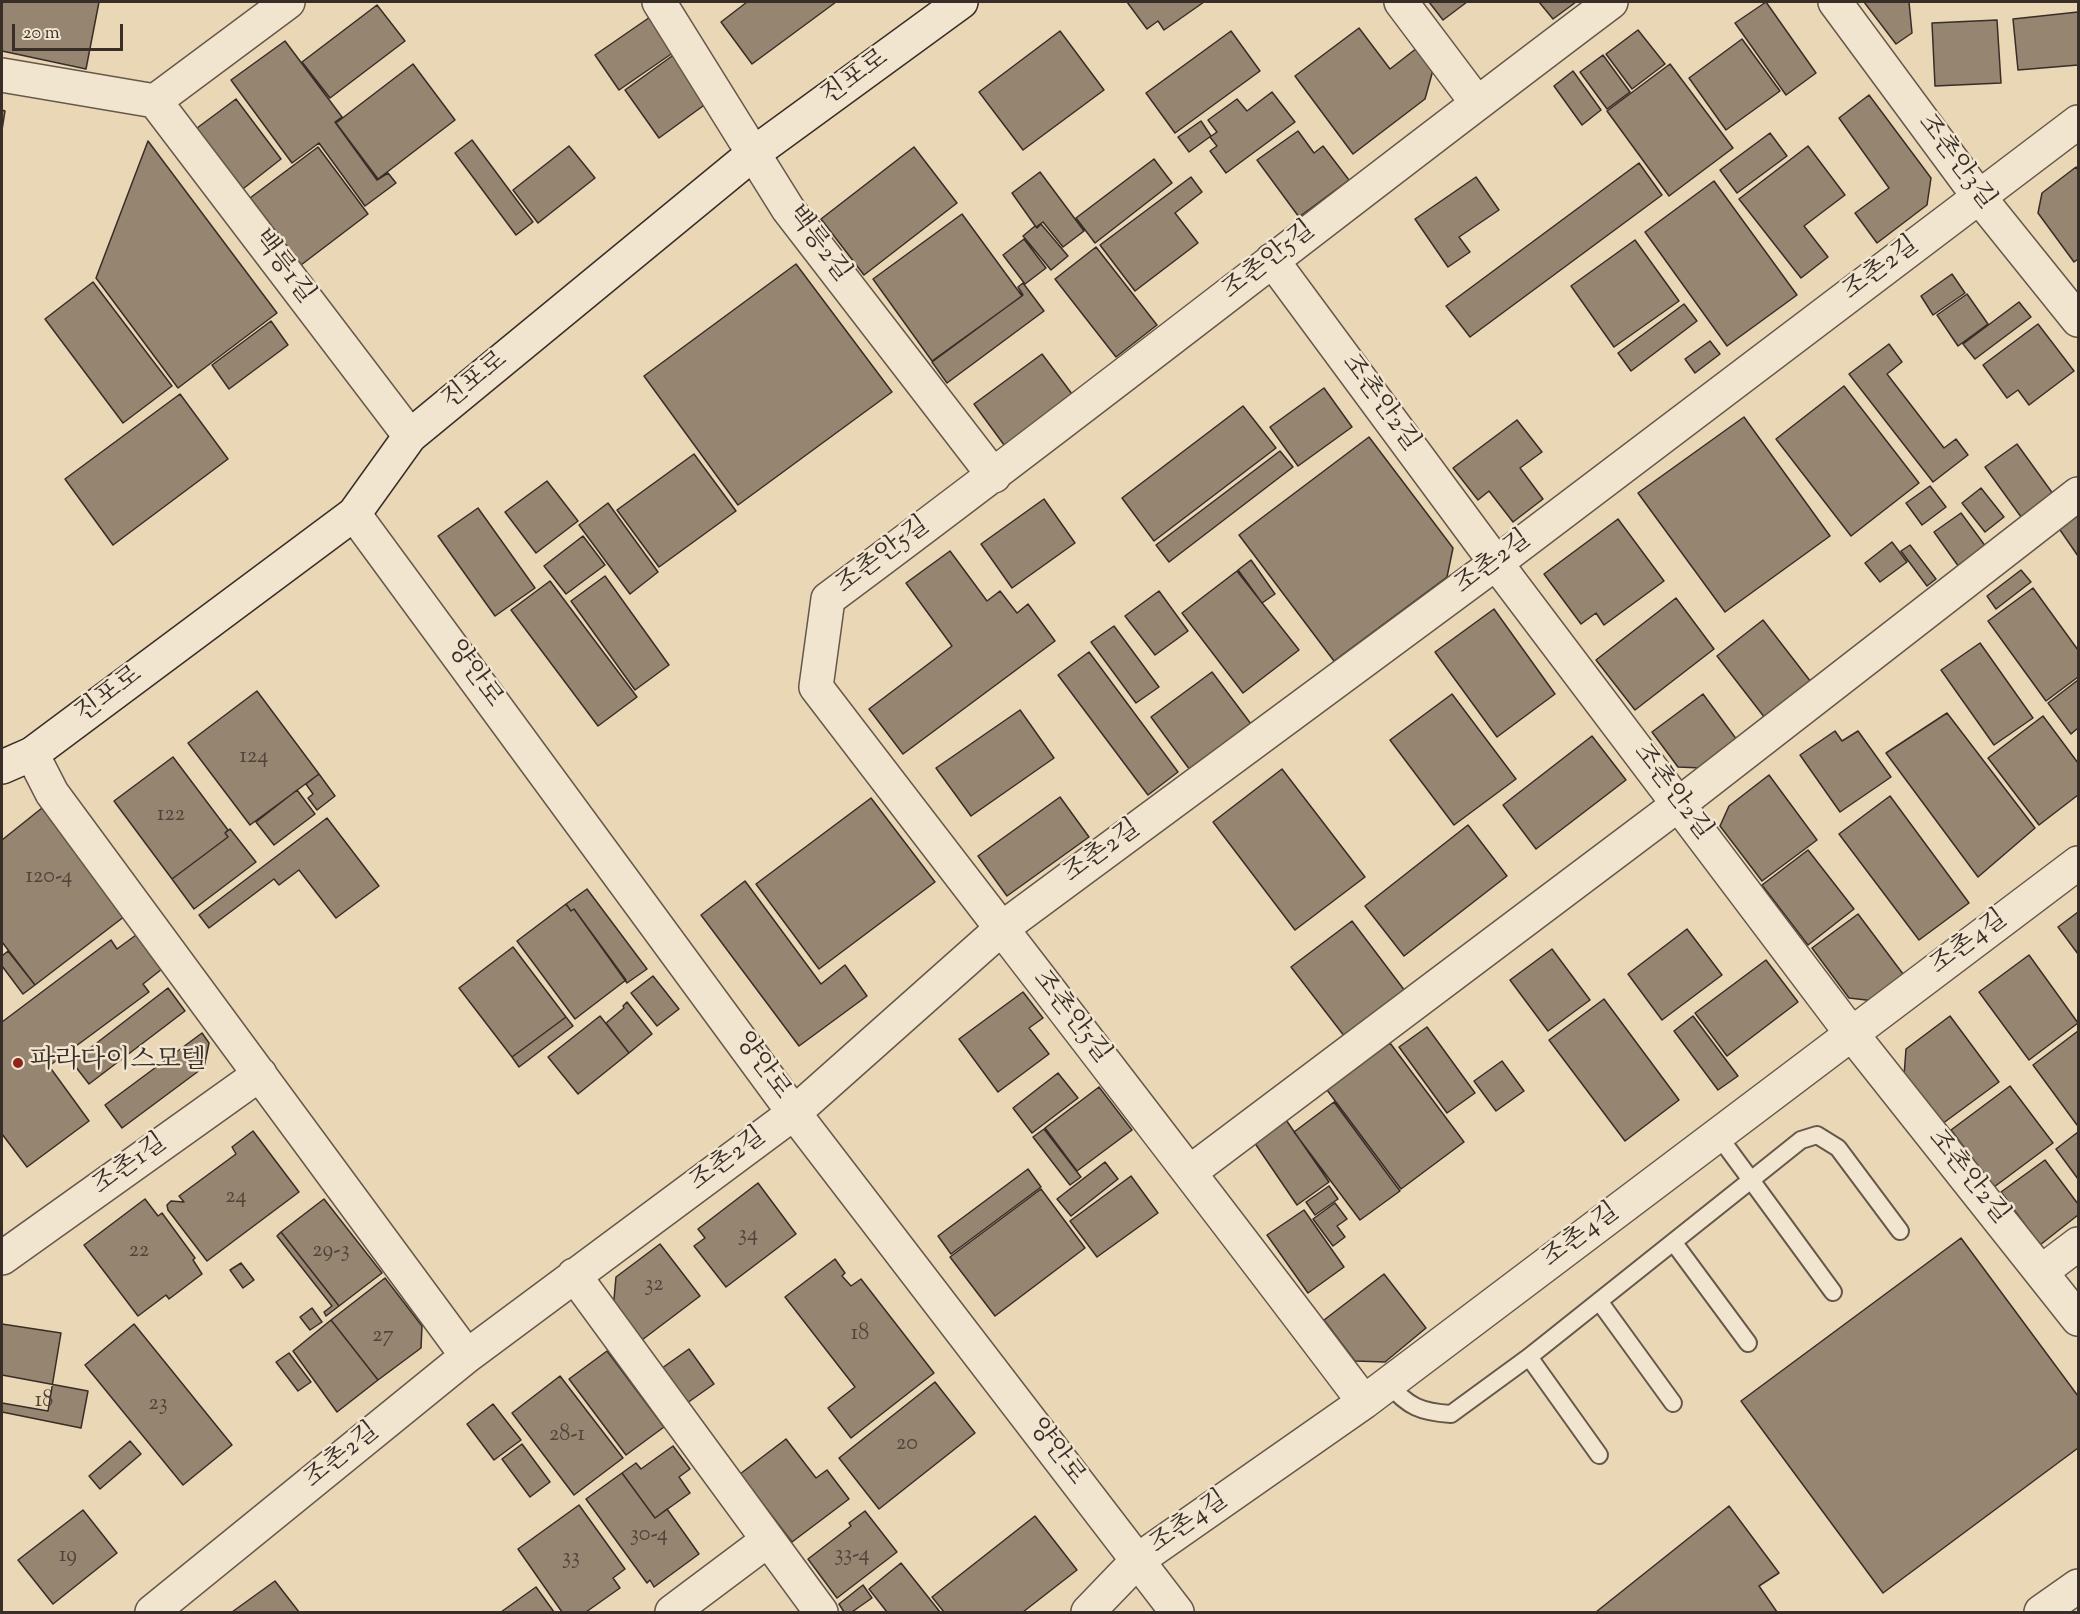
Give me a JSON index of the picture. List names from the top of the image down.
{
  "streets": {
    "street": [
      "진포로",
      "조촌안3길",
      "백릉2길",
      "조촌안5길",
      "백릉1길",
      "조촌2길",
      "조촌안2길",
      "양안로",
      "조촌4길",
      "조촌1길"
    ]
  },
  "crossings": [
    ["진포로", "백릉2길"],
    ["진포로", "백릉1길"],
    ["진포로", "양안로"],
    ["조촌안3길", "조촌2길"],
    ["백릉2길", "조촌안5길"],
    ["조촌안5길", "조촌2길"],
    ["조촌안5길", "조촌안2길"],
    ["조촌안5길", "조촌4길"],
    ["조촌2길", "조촌안2길"],
    ["조촌2길", "양안로"],
    ["조촌안2길", "조촌4길"],
    ["양안로", "조촌4길"]
  ],
  "places": ["파라다이스모텔"],
  "house_numbers": [
    "124",
    "122",
    "120-4",
    "24",
    "34",
    "22",
    "29-3",
    "32",
    "18",
    "27",
    "18",
    "23",
    "28-1",
    "20",
    "30-4",
    "33-4",
    "19",
    "33"
  ],
  "scale_bar": "20 m"
}
